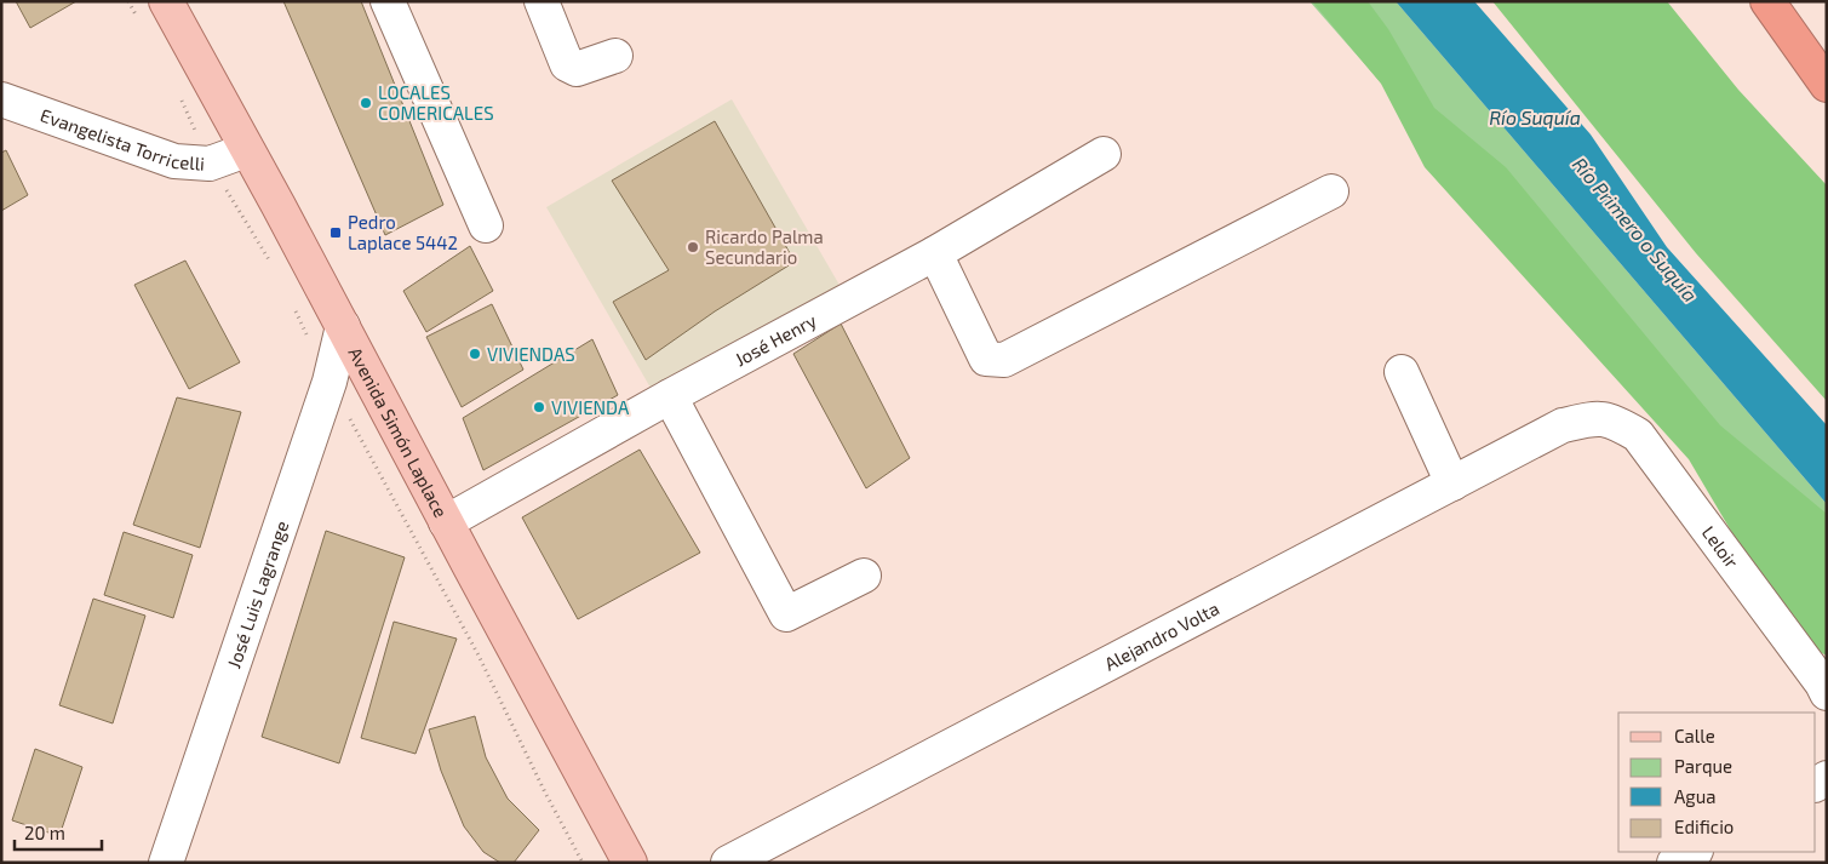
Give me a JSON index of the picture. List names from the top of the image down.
{
  "streets": {
    "main road": ["Avenida Simón Laplace"],
    "street": [
      "Evangelista Torricelli",
      "José Henry",
      "Leloir",
      "José Luis Lagrange",
      "Alejandro Volta"
    ]
  },
  "crossings": [
    ["Evangelista Torricelli", "Avenida Simón Laplace"],
    ["José Henry", "Avenida Simón Laplace"],
    ["Avenida Simón Laplace", "José Luis Lagrange"],
    ["Leloir", "Alejandro Volta"]
  ],
  "water": ["Río Suquía", "Río Primero o Suquía"],
  "places": {
    "other": [
      "LOCALES COMERICALES",
      "Ricardo Palma Secundario",
      "VIVIENDAS",
      "VIVIENDA"
    ],
    "transit": ["Pedro Laplace 5442"]
  },
  "legend": [
    "Calle",
    "Parque",
    "Agua",
    "Edificio"
  ],
  "scale_bar": "20 m"
}
